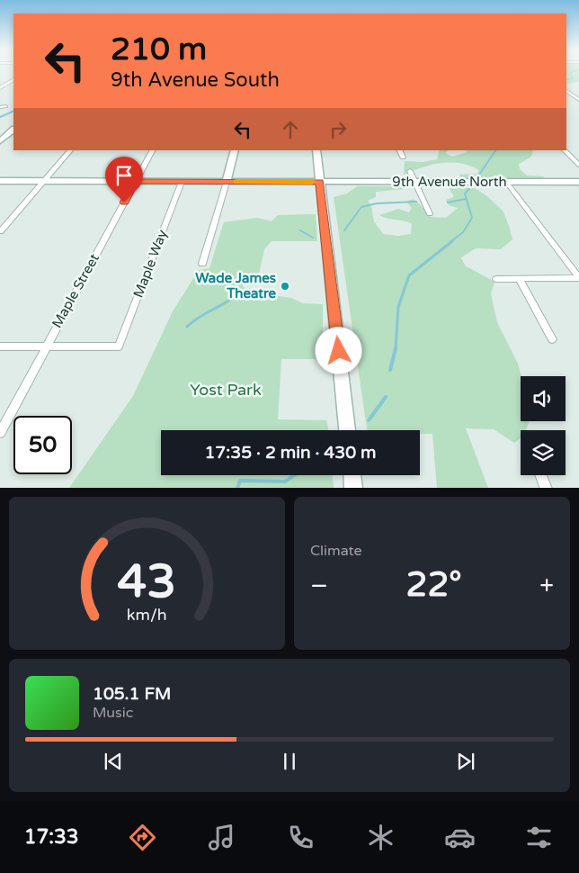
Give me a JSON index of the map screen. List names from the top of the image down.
{
  "streets": {
    "main road": ["9th Avenue North"],
    "street": ["Maple Way", "Maple Street"]
  },
  "crossings": [
    ["9th Avenue North", "Maple Way"],
    ["9th Avenue North", "Maple Street"],
    ["Maple Way", "Maple Street"]
  ],
  "parks": ["Yost Park"],
  "places": ["Wade James Theatre"],
  "page": {
    "turn": ["210 m", "9th Avenue South"],
    "limit": "50",
    "trip": "17:35 · 2 min · 430 m",
    "tile": "Climate",
    "heat": ["−", "22°", "+"],
    "song": ["105.1 FM", "Music"],
    "tabs": "17:33",
    "gauge": ["43", "km/h"]
  }
}
